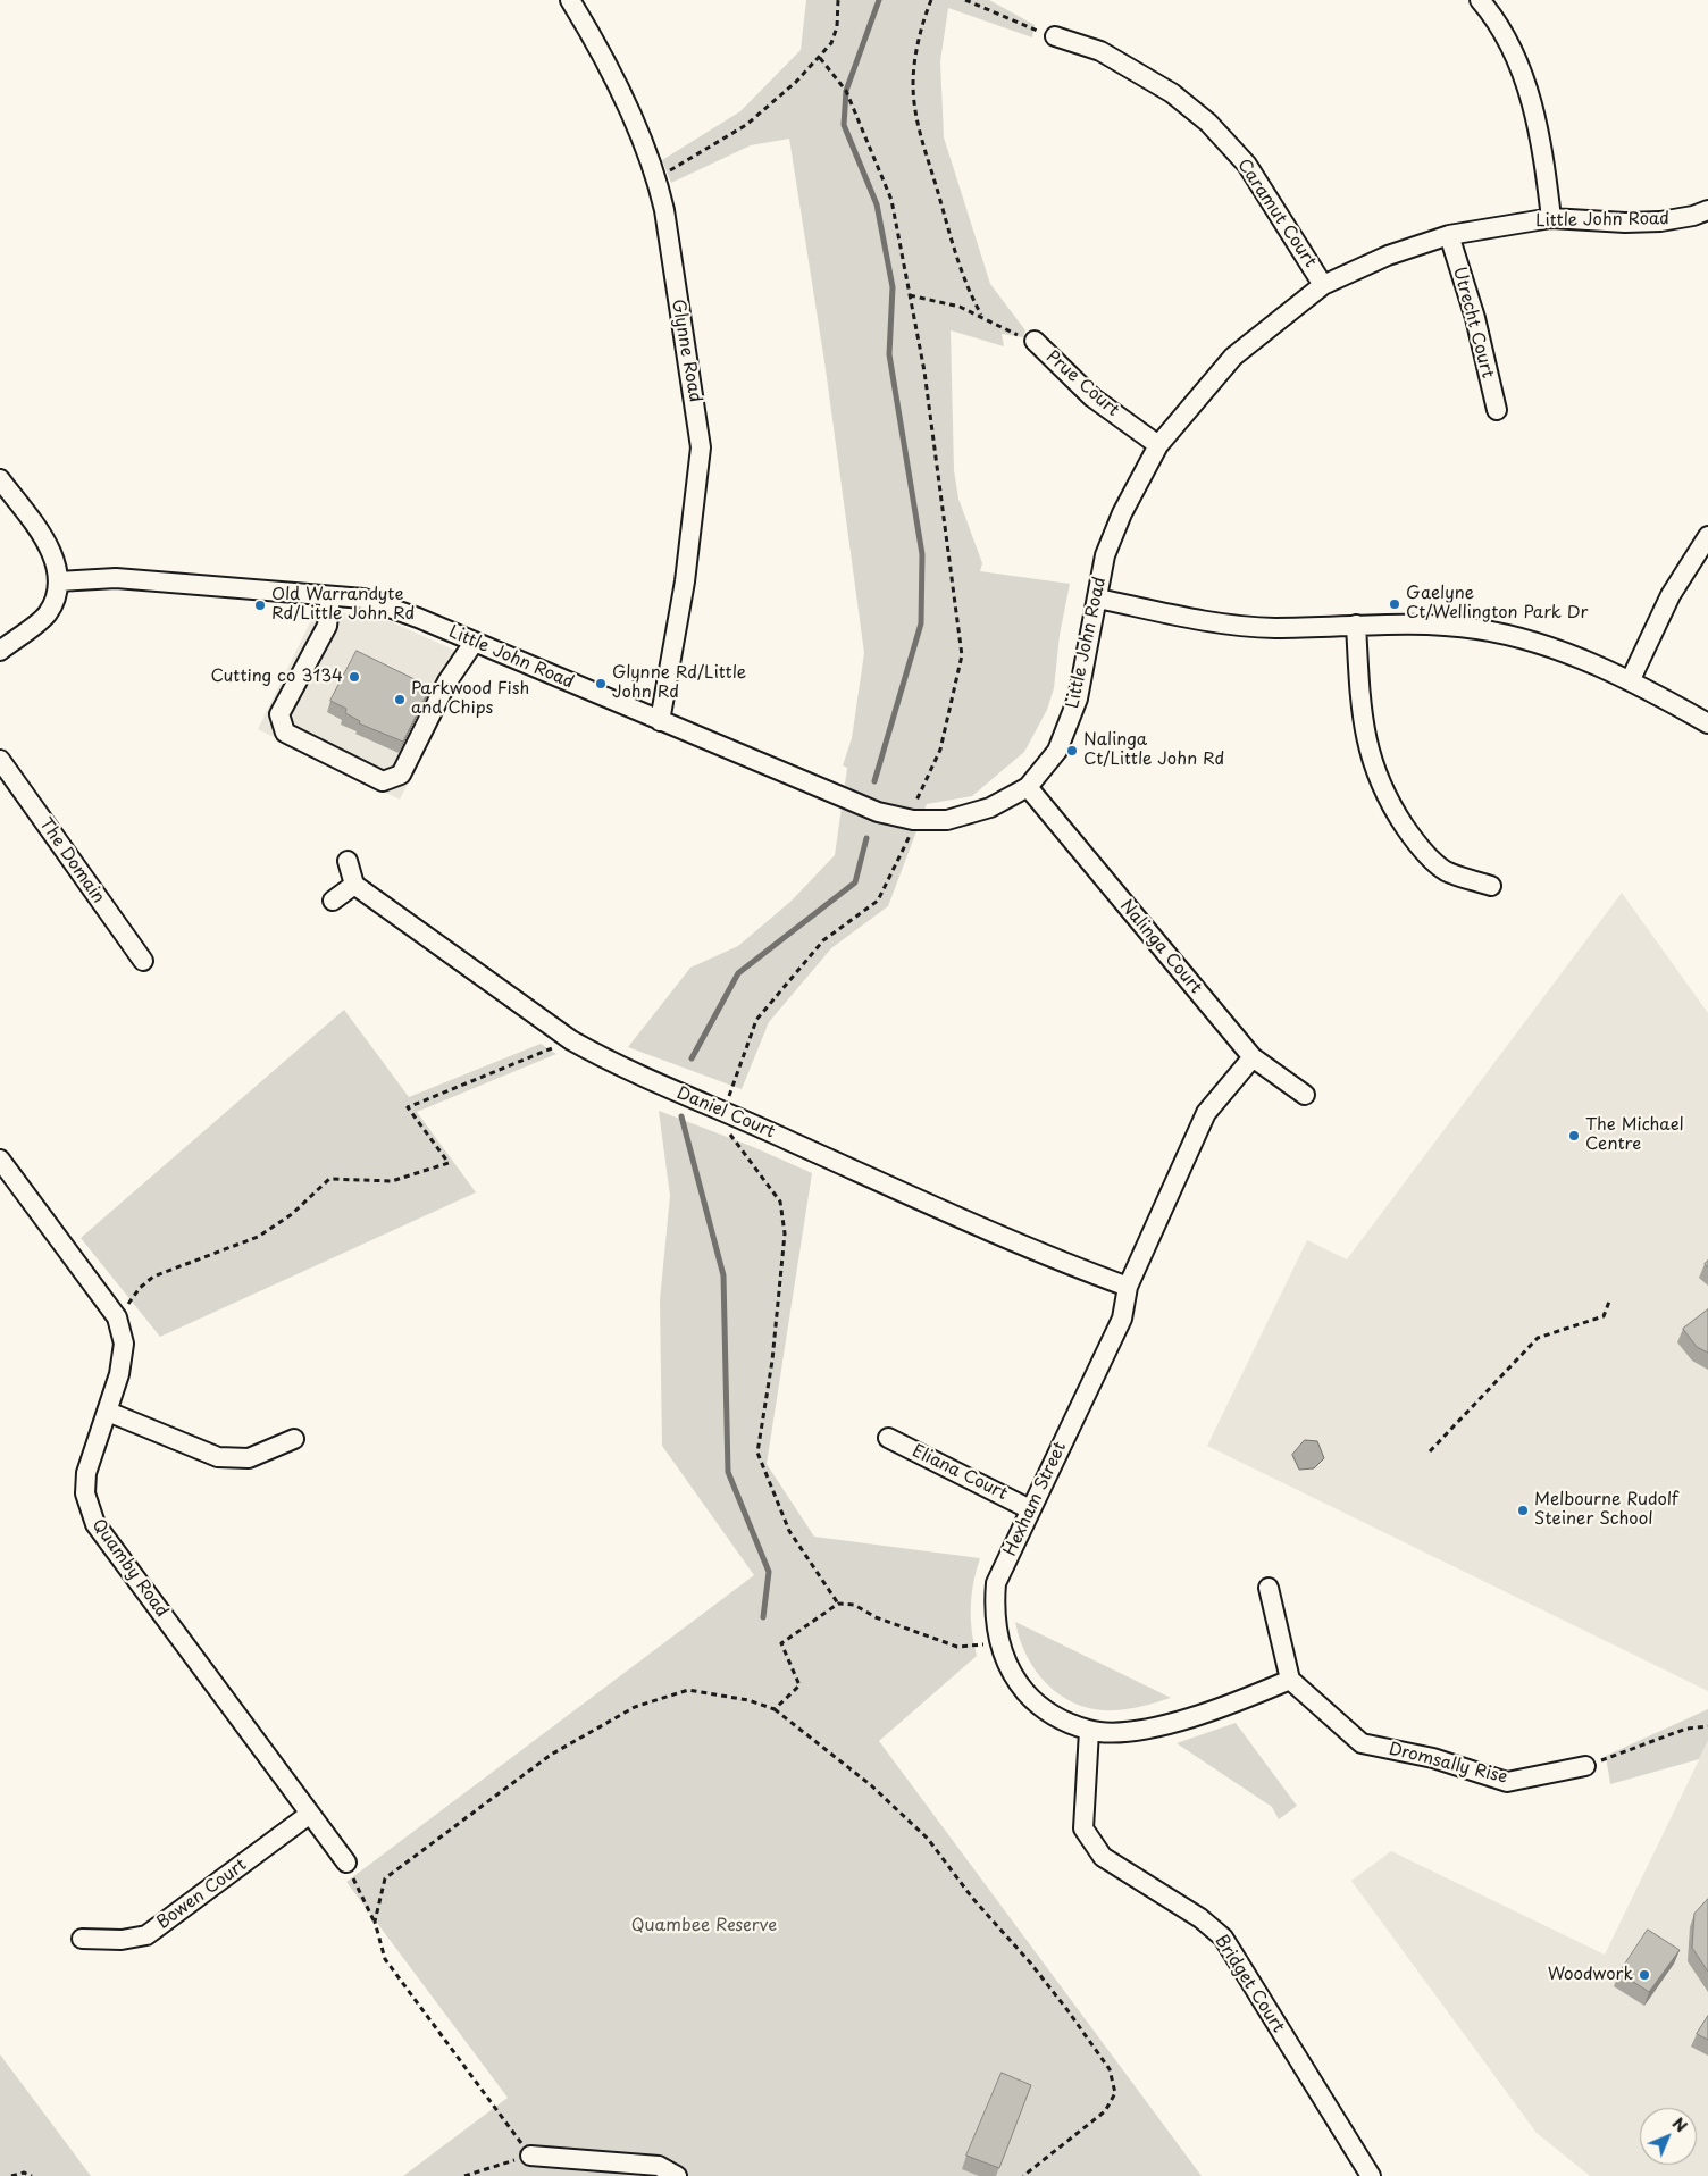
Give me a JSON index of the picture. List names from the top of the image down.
{
  "streets": {
    "street": [
      "Caramut Court",
      "Little John Road",
      "Utrecht Court",
      "Glynne Road",
      "Prue Court",
      "The Domain",
      "Nalinga Court",
      "Daniel Court",
      "Eliana Court",
      "Hexham Street",
      "Quamby Road",
      "Dromsally Rise",
      "Bowen Court",
      "Bridget Court"
    ]
  },
  "crossings": [
    ["Caramut Court", "Little John Road"],
    ["Little John Road", "Utrecht Court"],
    ["Little John Road", "Glynne Road"],
    ["Little John Road", "Prue Court"],
    ["Little John Road", "Nalinga Court"],
    ["Nalinga Court", "Hexham Street"],
    ["Daniel Court", "Hexham Street"],
    ["Eliana Court", "Hexham Street"],
    ["Hexham Street", "Dromsally Rise"],
    ["Hexham Street", "Bridget Court"],
    ["Quamby Road", "Bowen Court"]
  ],
  "parks": ["Quambee Reserve"],
  "places": [
    "Gaelyne Ct/Wellington Park Dr",
    "Old Warrandyte Rd/Little John Rd",
    "Cutting co 3134",
    "Glynne Rd/Little John Rd",
    "Parkwood Fish and Chips",
    "Nalinga Ct/Little John Rd",
    "The Michael Centre",
    "Melbourne Rudolf Steiner School",
    "Woodwork"
  ],
  "north": "top right"
}
